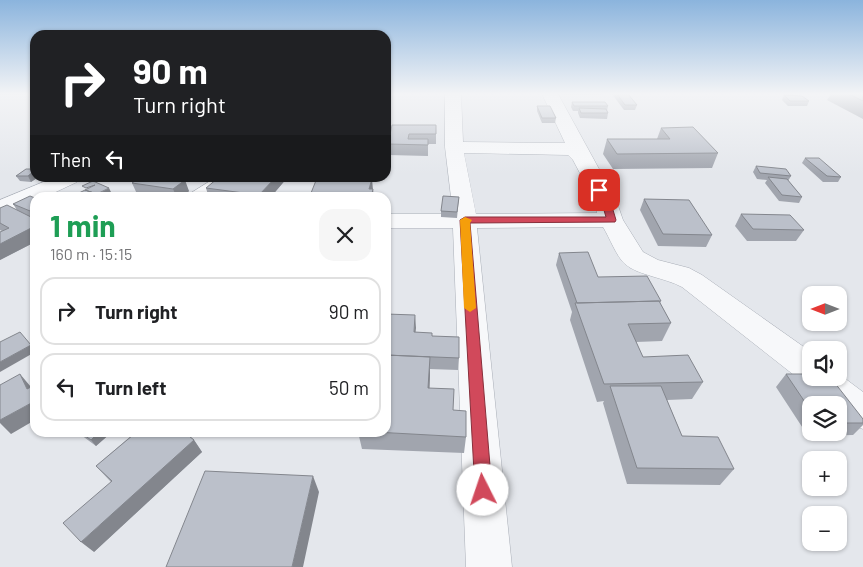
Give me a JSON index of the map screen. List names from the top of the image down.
{
  "north": "left",
  "page": {
    "turn": ["90 m", "Turn right"],
    "then": "Then",
    "heading": ["1 min", "160 m · 15:15"],
    "list": [
      {
        "name": "Turn right",
        "value": "90 m"
      },
      {
        "name": "Turn left",
        "value": "50 m"
      }
    ],
    "map_buttons": ["+", "−"]
  }
}
